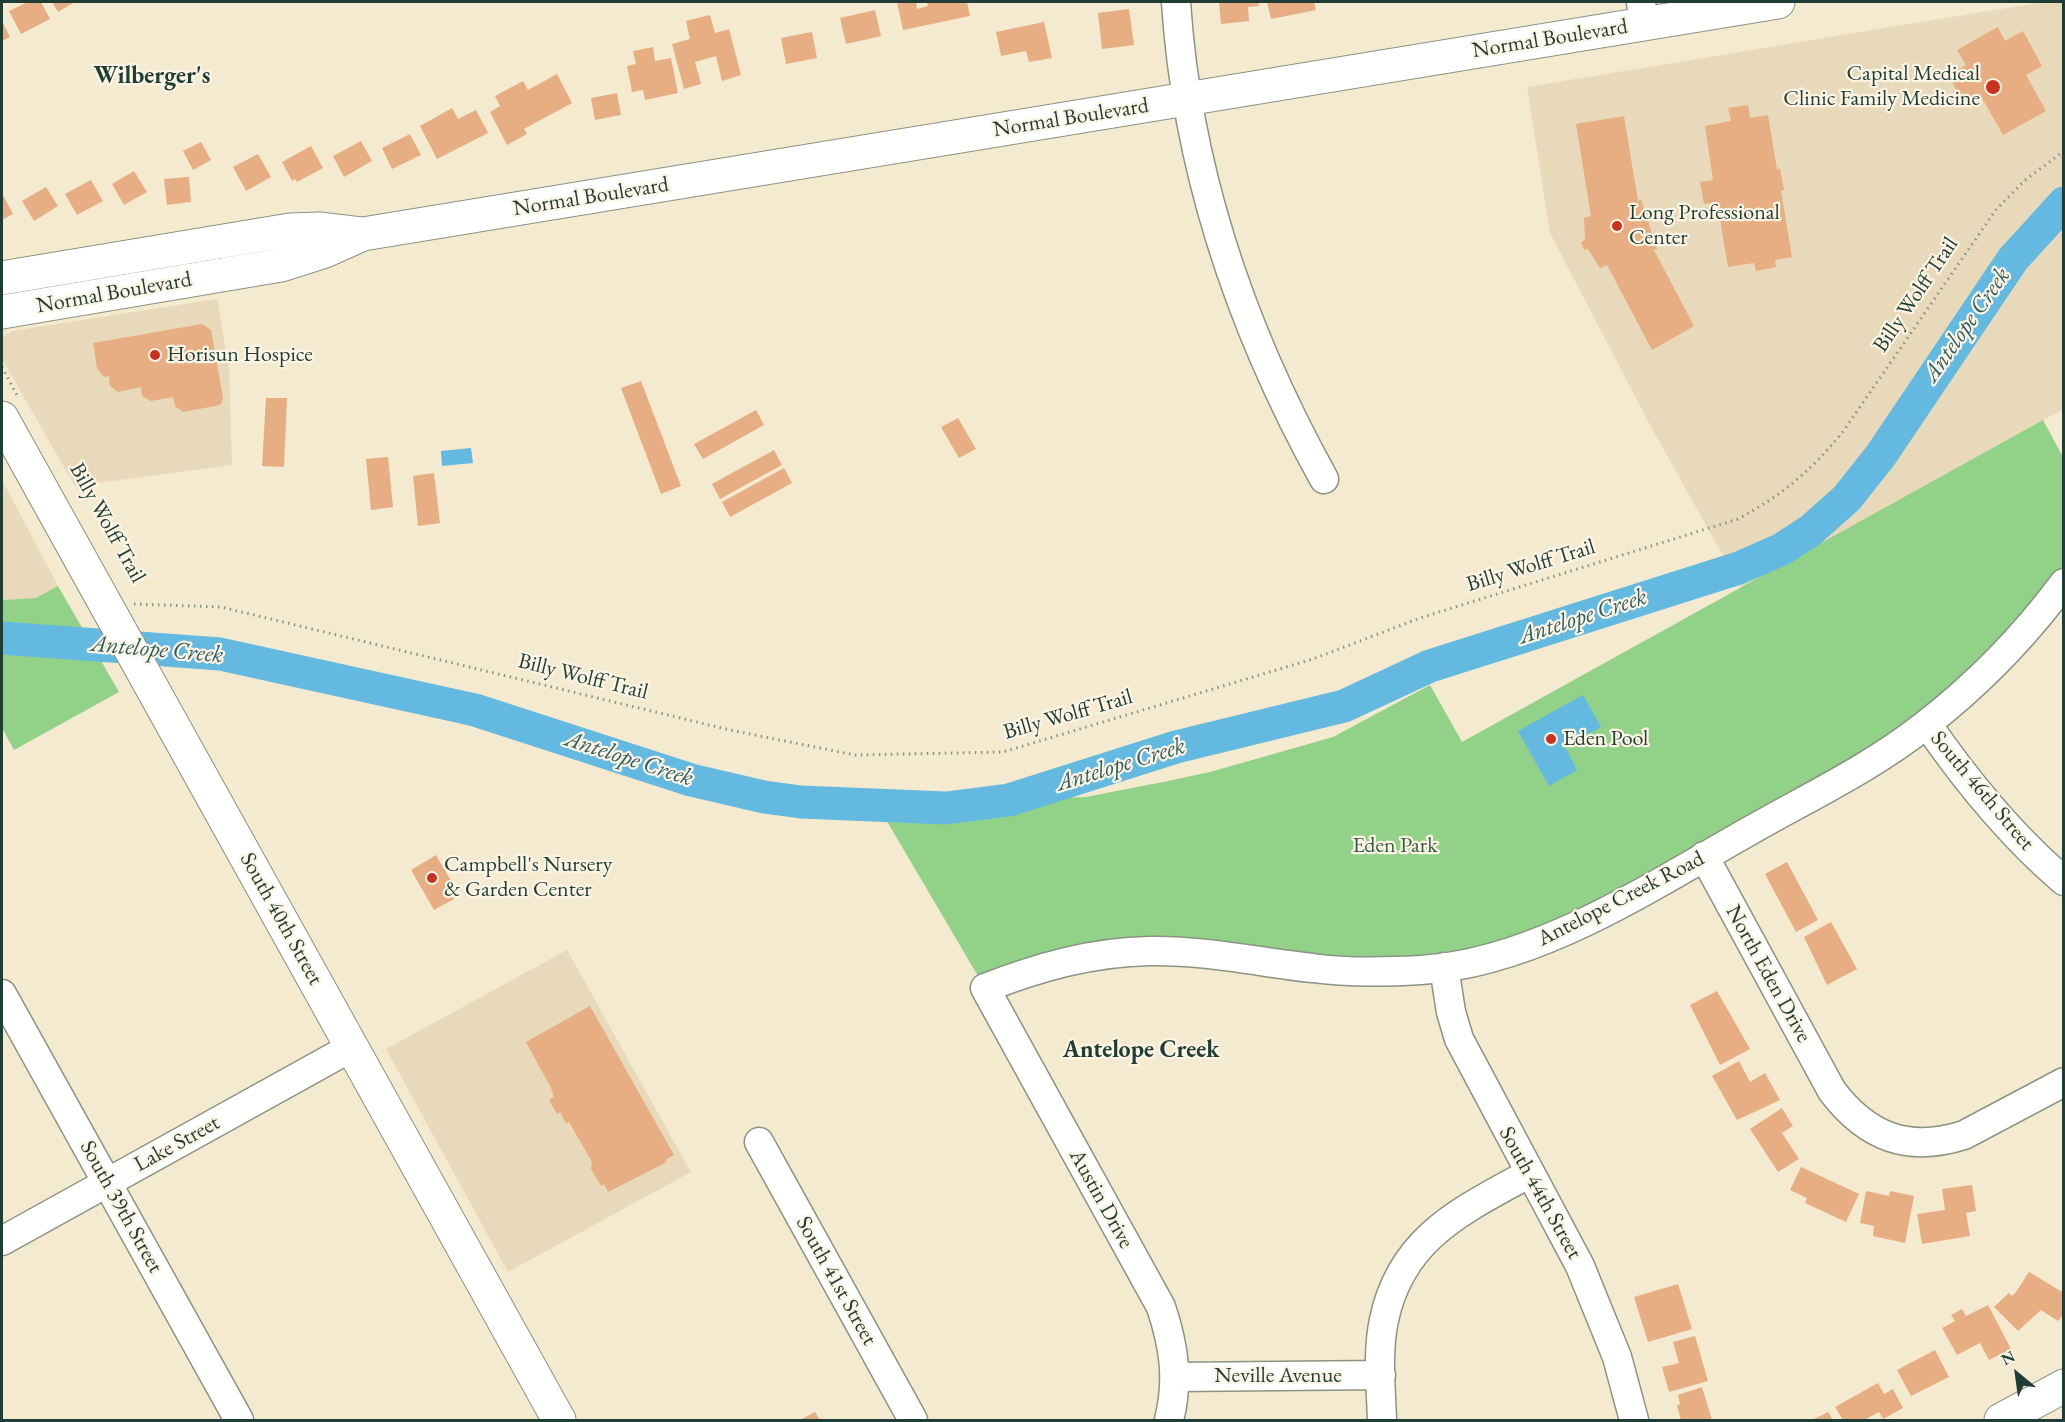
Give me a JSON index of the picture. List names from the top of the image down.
{
  "streets": {
    "main road": ["Normal Boulevard", "South 40th Street"],
    "street": [
      "South 46th Street",
      "Antelope Creek Road",
      "North Eden Drive",
      "Lake Street",
      "South 44th Street",
      "Austin Drive",
      "South 39th Street",
      "South 41st Street",
      "Neville Avenue"
    ],
    "path": ["Billy Wolff Trail"]
  },
  "crossings": [
    ["Billy Wolff Trail", "South 40th Street"],
    ["South 46th Street", "Antelope Creek Road"],
    ["Antelope Creek Road", "North Eden Drive"],
    ["Antelope Creek Road", "South 44th Street"],
    ["Antelope Creek Road", "Austin Drive"],
    ["South 40th Street", "Lake Street"],
    ["Lake Street", "South 39th Street"],
    ["Austin Drive", "Neville Avenue"]
  ],
  "districts": ["Wilberger's", "Antelope Creek"],
  "water": ["Antelope Creek"],
  "parks": ["Eden Park"],
  "places": [
    "Capital Medical Clinic Family Medicine",
    "Long Professional Center",
    "Horisun Hospice",
    "Eden Pool",
    "Campbell's Nursery & Garden Center"
  ],
  "north": "top left"
}
